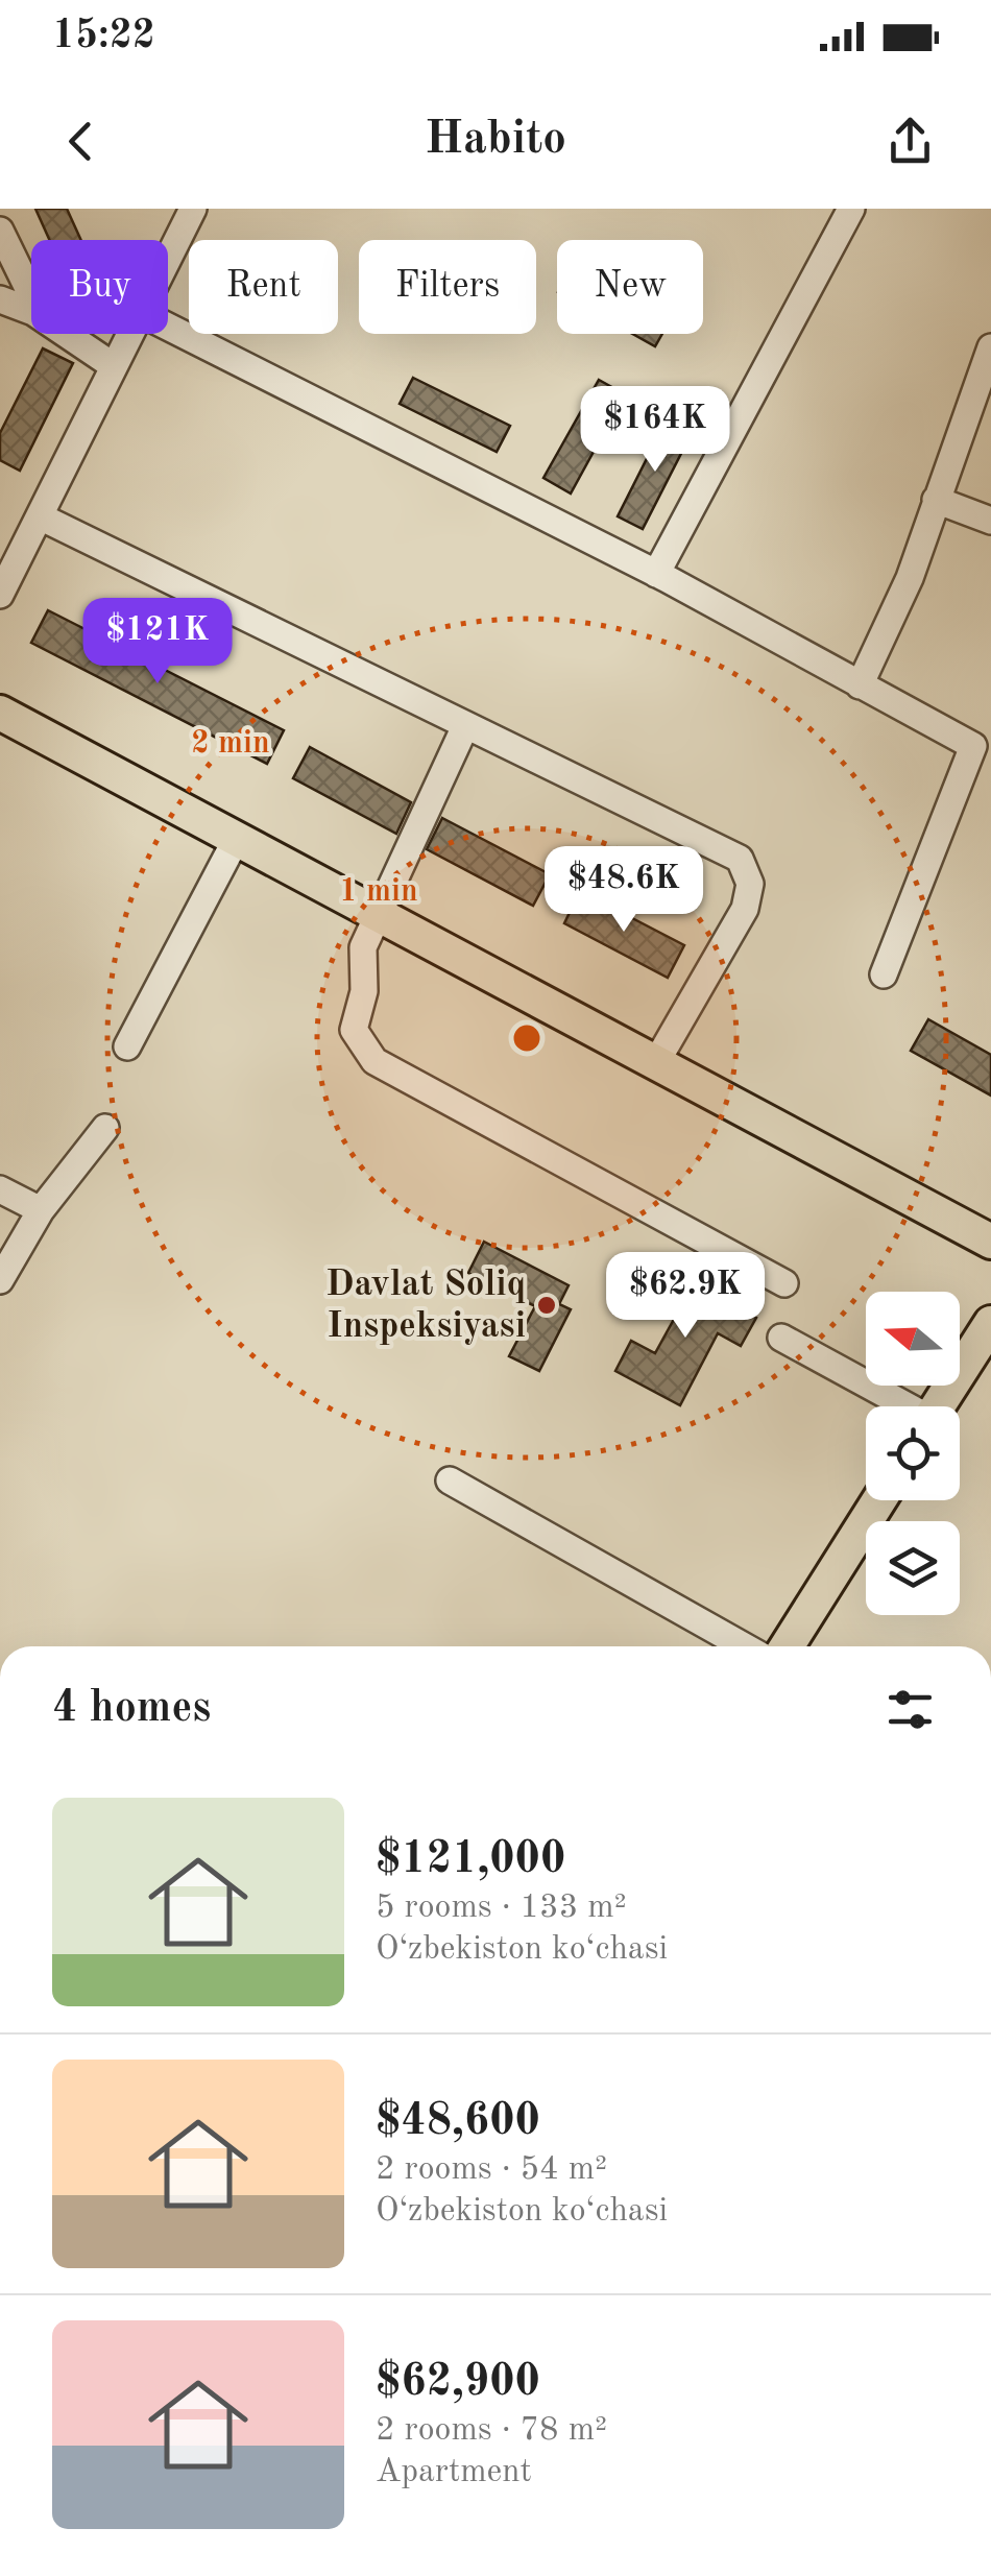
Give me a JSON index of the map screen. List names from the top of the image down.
{
  "places": ["Davlat Soliq Inspeksiyasi"],
  "north": "left",
  "page": {
    "status": "15:22",
    "header": "Habito",
    "chip": [
      "Buy",
      "Rent",
      "Filters",
      "New"
    ],
    "price": [
      "$164K",
      "$121K",
      "$48.6K",
      "$62.9K"
    ],
    "heading": "4 homes",
    "list": [
      {
        "name": "$121,000",
        "note": "5 rooms · 133 m² · O‘zbekiston ko‘chasi"
      },
      {
        "name": "$48,600",
        "note": "2 rooms · 54 m² · O‘zbekiston ko‘chasi"
      },
      {
        "name": "$62,900",
        "note": "2 rooms · 78 m² · Apartment"
      }
    ]
  },
  "rings": ["2 min", "1 min"]
}
